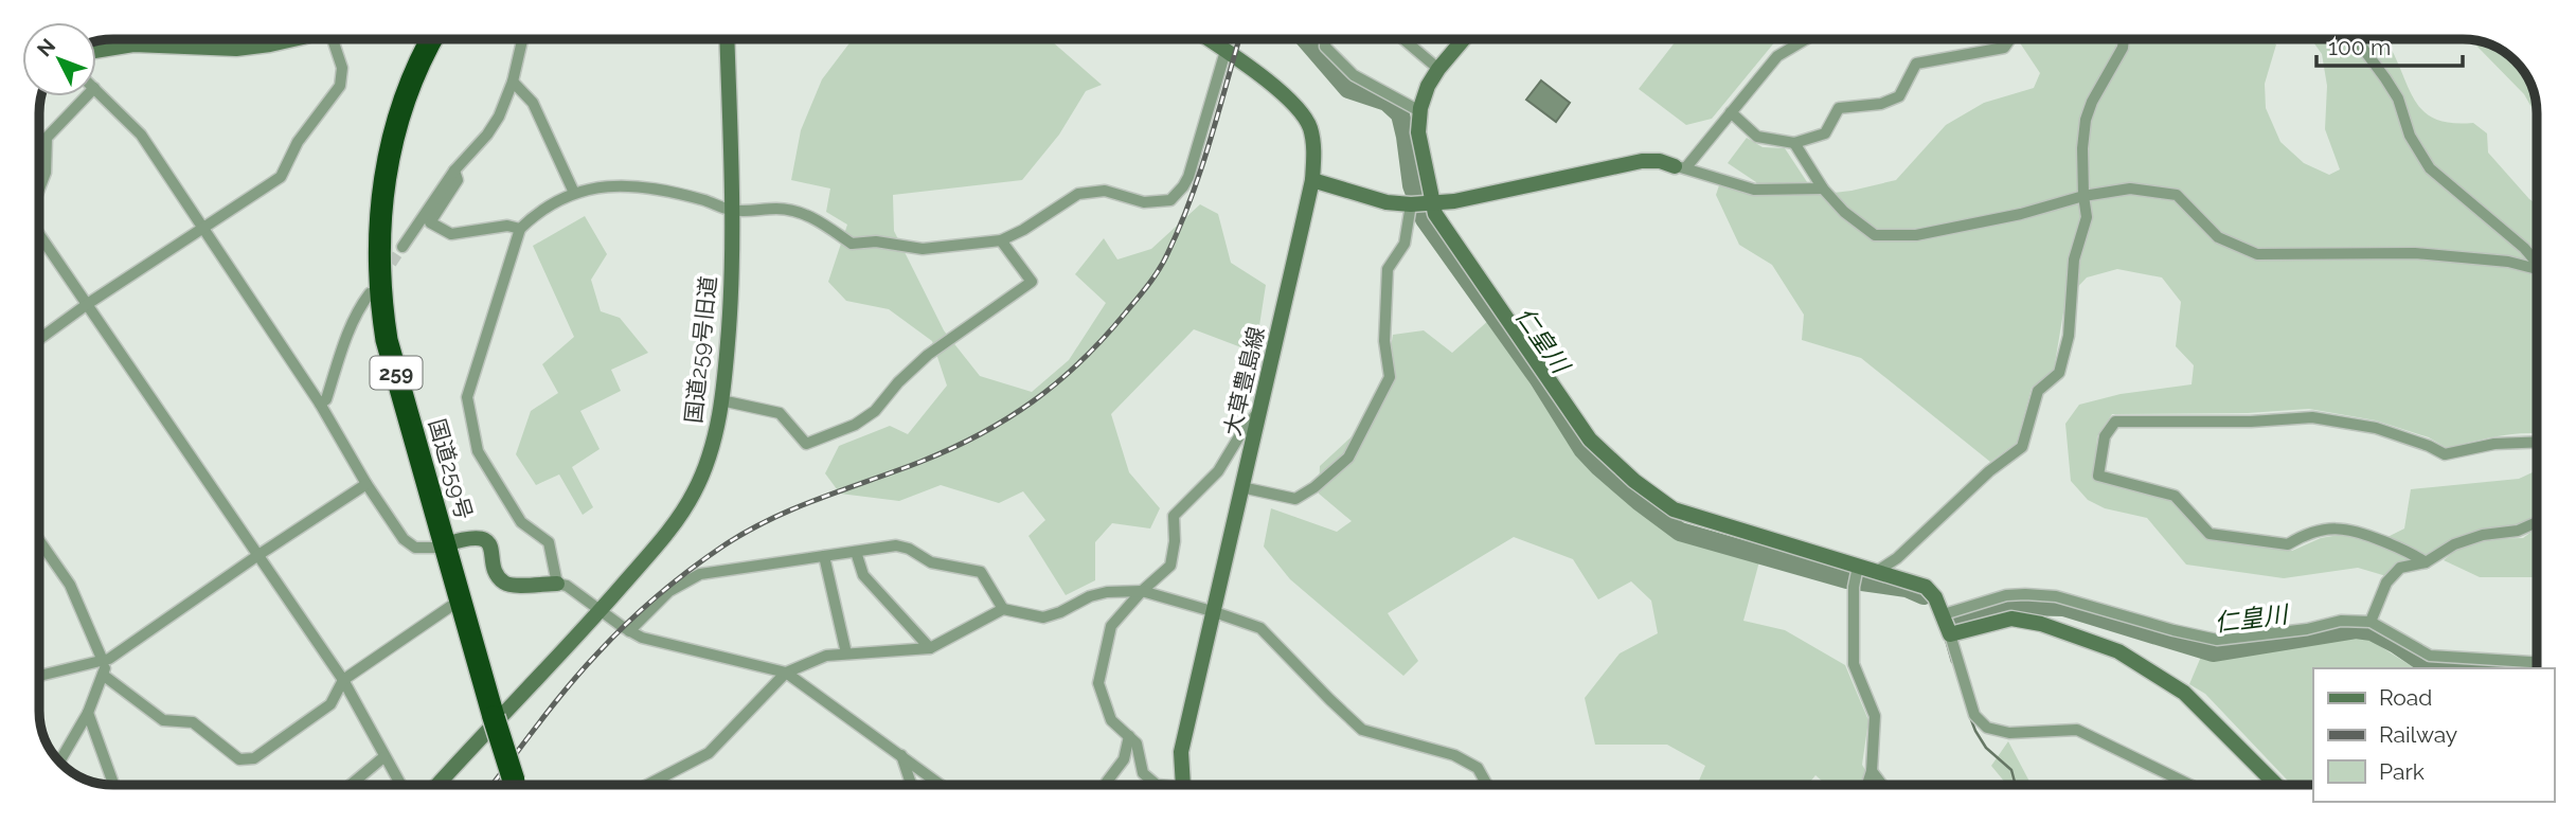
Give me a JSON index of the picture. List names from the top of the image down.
{
  "streets": {
    "highway": ["259", "国道259号"],
    "street": ["国道259号旧道", "大草豊島線"]
  },
  "water": ["仁皇川"],
  "legend": ["Road", "Railway", "Park"],
  "scale_bar": "100 m",
  "north": "top left"
}
